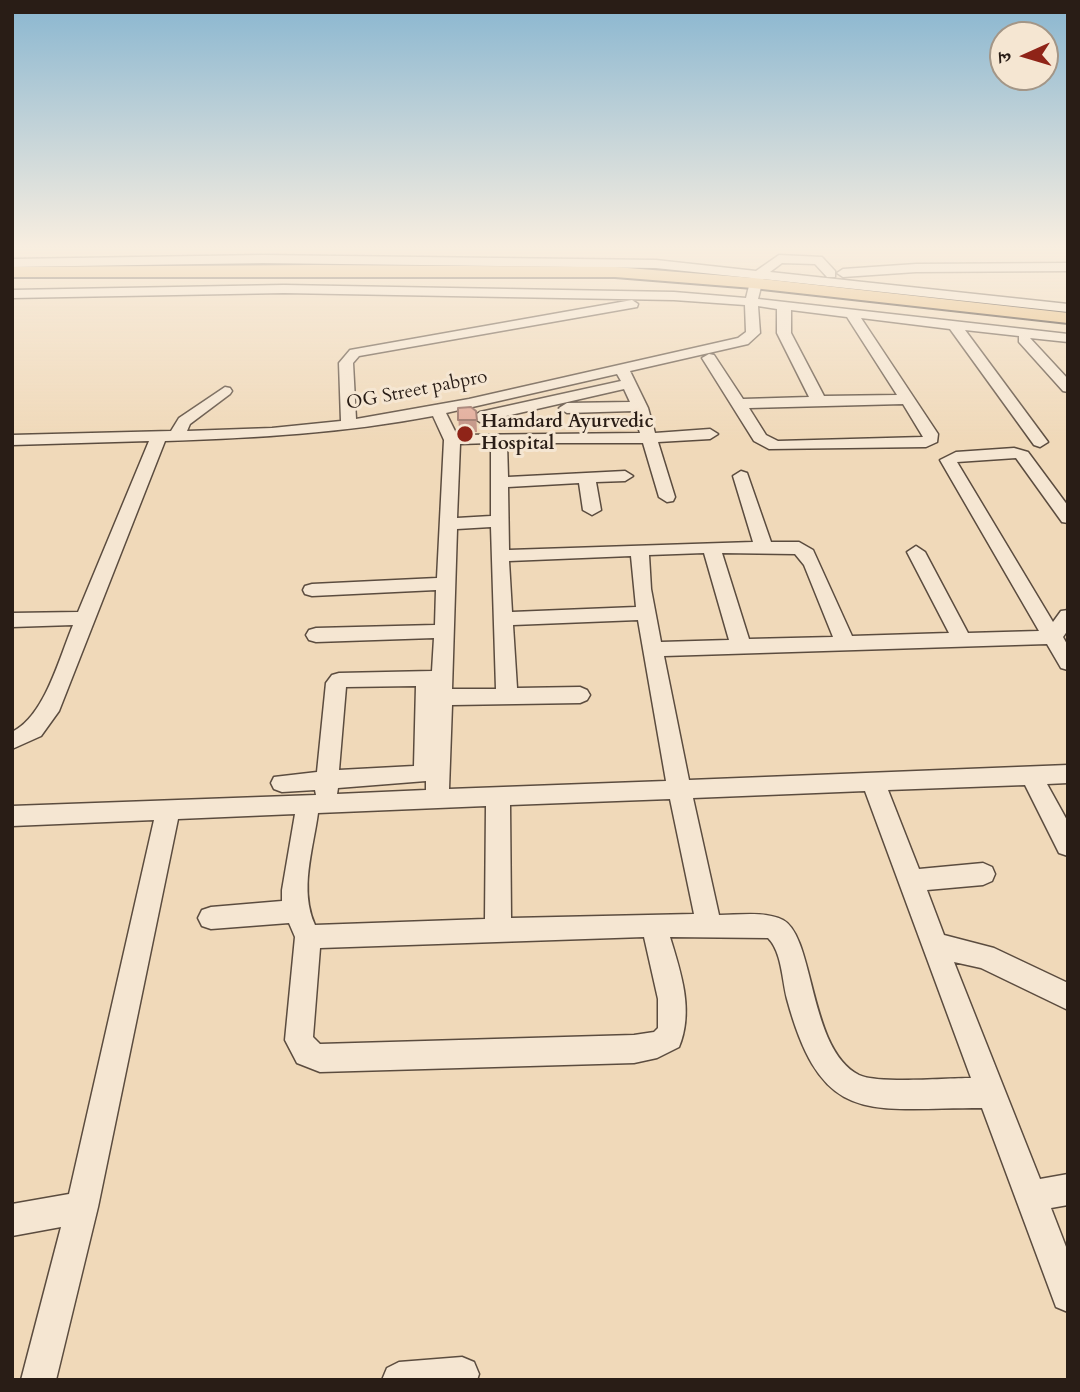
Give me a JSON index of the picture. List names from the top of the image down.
{
  "streets": {
    "street": ["OG Street pabpro"]
  },
  "places": ["Hamdard Ayurvedic Hospital"],
  "north": "left"
}
